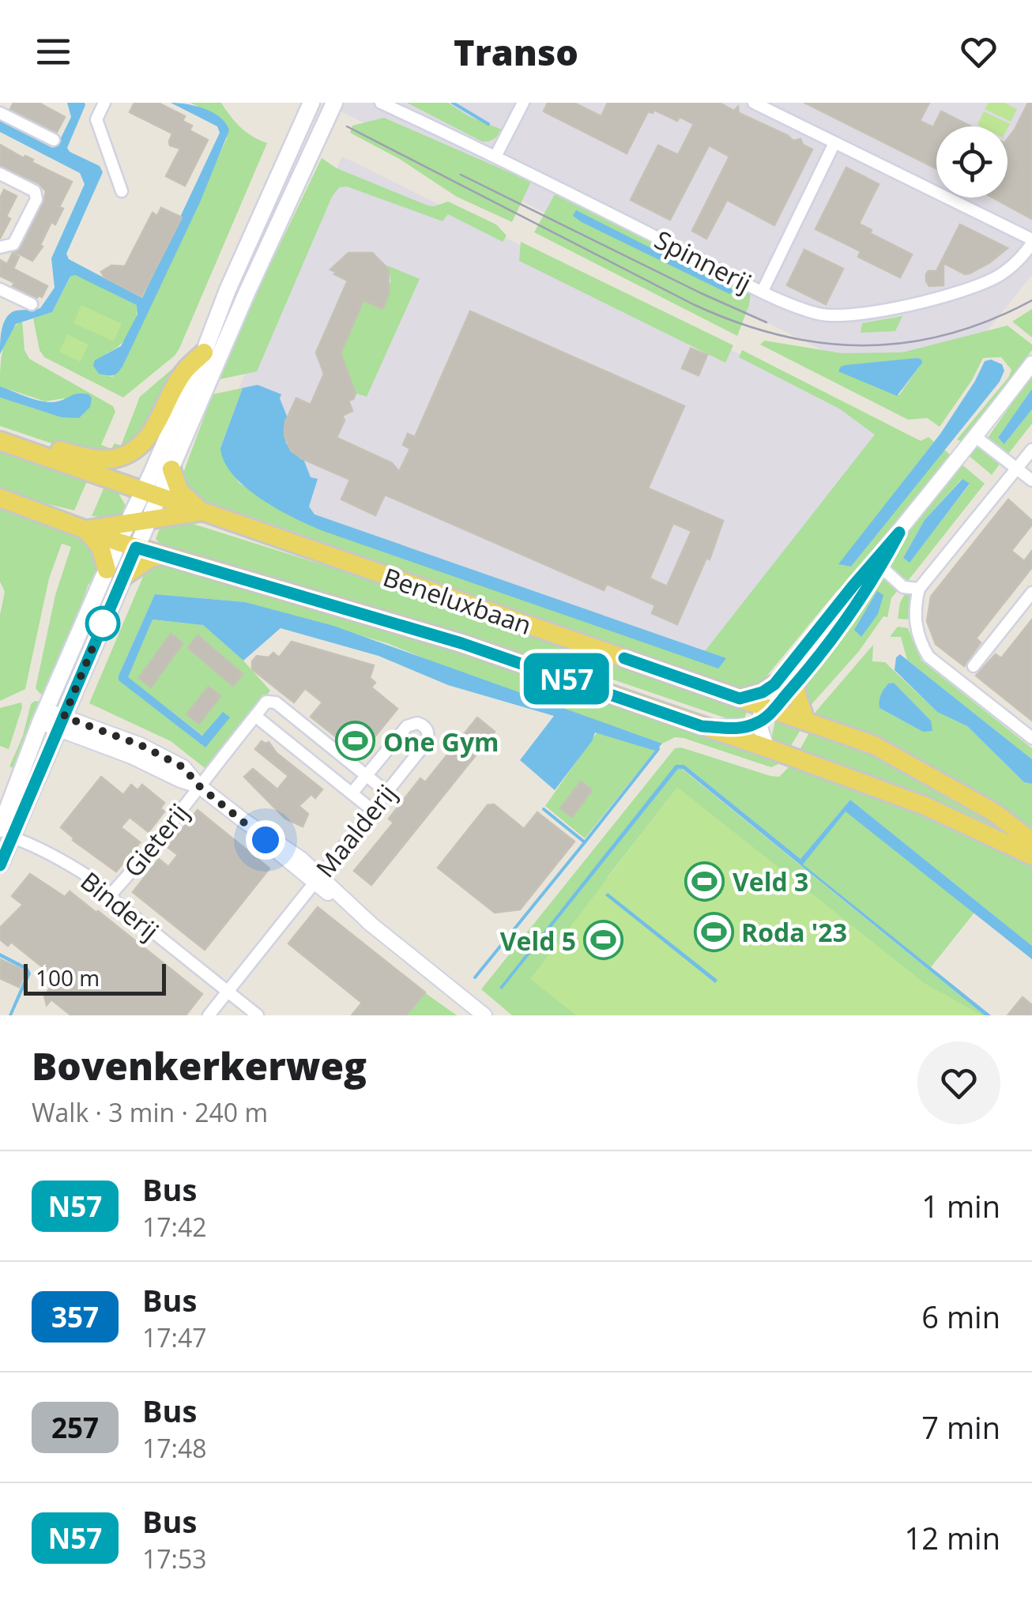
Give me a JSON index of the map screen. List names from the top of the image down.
{
  "streets": {
    "main road": ["Beneluxbaan"],
    "street": [
      "Spinnerij",
      "Maalderij",
      "Gieterij",
      "Binderij"
    ]
  },
  "crossings": [
    ["Maalderij", "Binderij"],
    ["Gieterij", "Binderij"]
  ],
  "places": {
    "sports": [
      "One Gym",
      "Veld 3",
      "Roda '23",
      "Veld 5"
    ]
  },
  "lines": ["bus line N57"],
  "scale_bar": "100 m",
  "page": {
    "header": "Transo",
    "on_map": "N57",
    "scale": "100 m",
    "heading": ["Bovenkerkerweg", "Walk · 3 min · 240 m"],
    "list": [
      {
        "mark": "N57",
        "name": "Bus",
        "note": "17:42",
        "value": "1 min"
      },
      {
        "mark": "357",
        "name": "Bus",
        "note": "17:47",
        "value": "6 min"
      },
      {
        "mark": "257",
        "name": "Bus",
        "note": "17:48",
        "value": "7 min"
      },
      {
        "mark": "N57",
        "name": "Bus",
        "note": "17:53",
        "value": "12 min"
      }
    ]
  }
}
